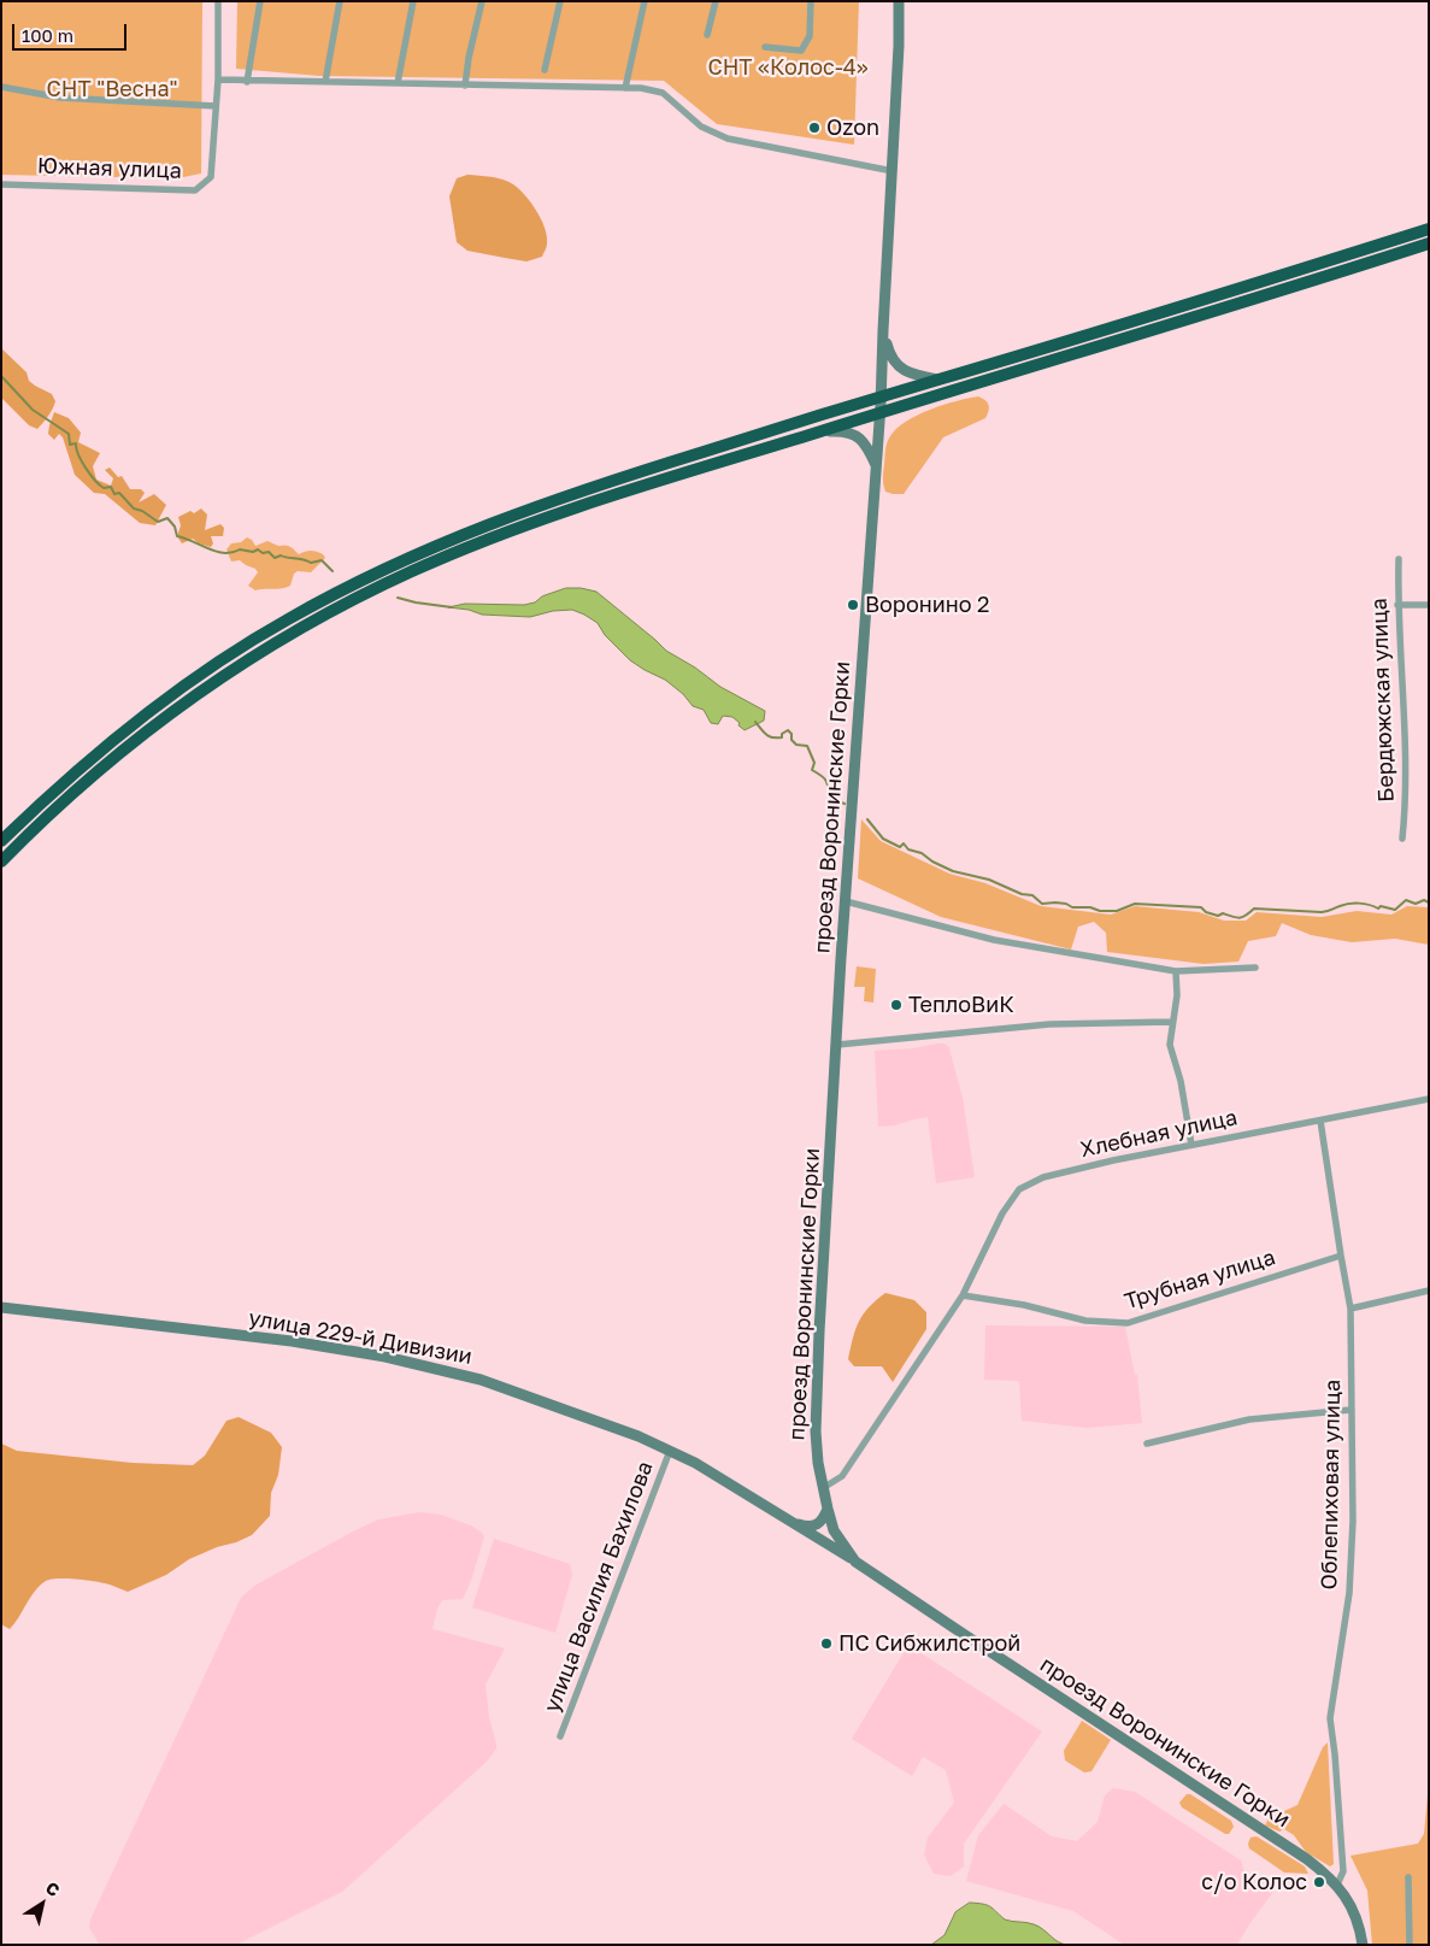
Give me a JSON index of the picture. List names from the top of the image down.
{
  "streets": {
    "street": [
      "Южная улица",
      "Бердюжская улица",
      "проезд Воронинские Горки",
      "Хлебная улица",
      "Трубная улица",
      "улица 229-й Дивизии",
      "Облепиховая улица",
      "улица Василия Бахилова"
    ]
  },
  "crossings": [
    ["проезд Воронинские Горки", "Хлебная улица"],
    ["проезд Воронинские Горки", "Облепиховая улица"],
    ["Хлебная улица", "Трубная улица"],
    ["Хлебная улица", "Облепиховая улица"],
    ["Трубная улица", "Облепиховая улица"],
    ["улица 229-й Дивизии", "улица Василия Бахилова"]
  ],
  "parks": ["СНТ «Колос-4»", "СНТ \"Весна\""],
  "places": [
    "Ozon",
    "Воронино 2",
    "ТеплоВиК",
    "ПС Сибжилстрой",
    "с/о Колос"
  ],
  "scale_bar": "100 m",
  "north": "top right"
}
